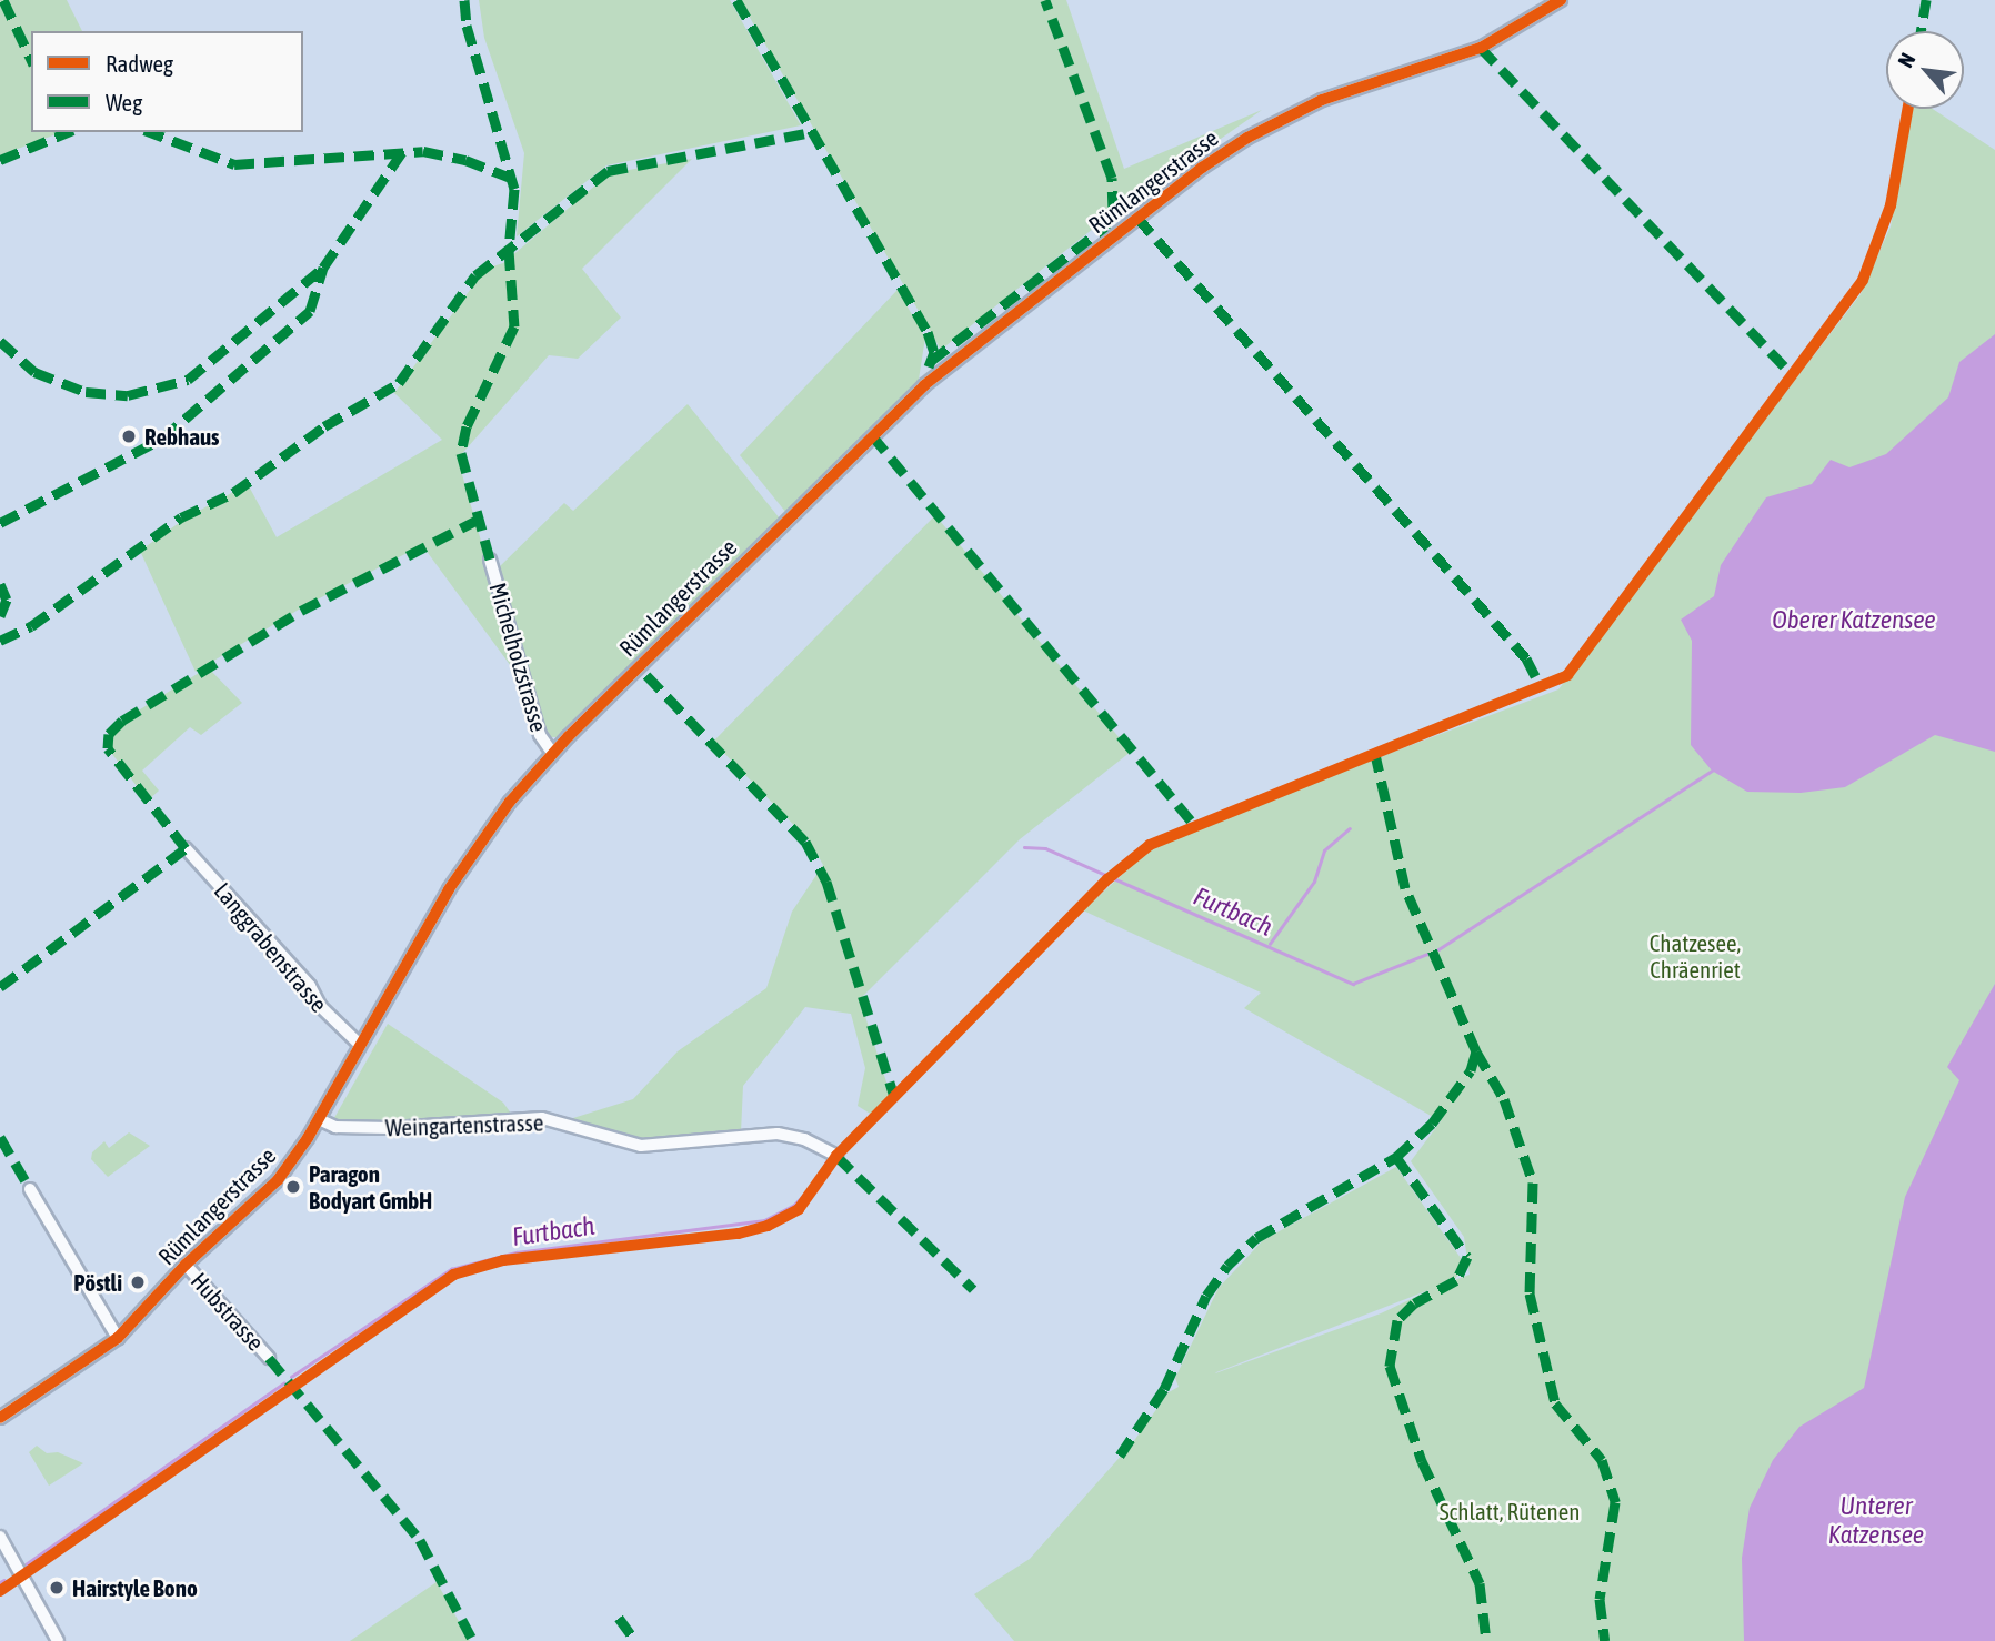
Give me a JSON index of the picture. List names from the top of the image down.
{
  "streets": {
    "street": [
      "Rümlangerstrasse",
      "Michelholzstrasse",
      "Langgrabenstrasse",
      "Weingartenstrasse",
      "Hubstrasse"
    ]
  },
  "crossings": [
    ["Rümlangerstrasse", "Michelholzstrasse"],
    ["Rümlangerstrasse", "Langgrabenstrasse"],
    ["Rümlangerstrasse", "Weingartenstrasse"],
    ["Rümlangerstrasse", "Hubstrasse"]
  ],
  "water": ["Oberer Katzensee", "Furtbach", "Unterer Katzensee"],
  "parks": ["Chatzesee, Chräenriet", "Schlatt, Rütenen"],
  "places": [
    "Rebhaus",
    "Paragon Bodyart GmbH",
    "Pöstli",
    "Hairstyle Bono"
  ],
  "legend": ["Radweg", "Weg"],
  "north": "top left"
}
